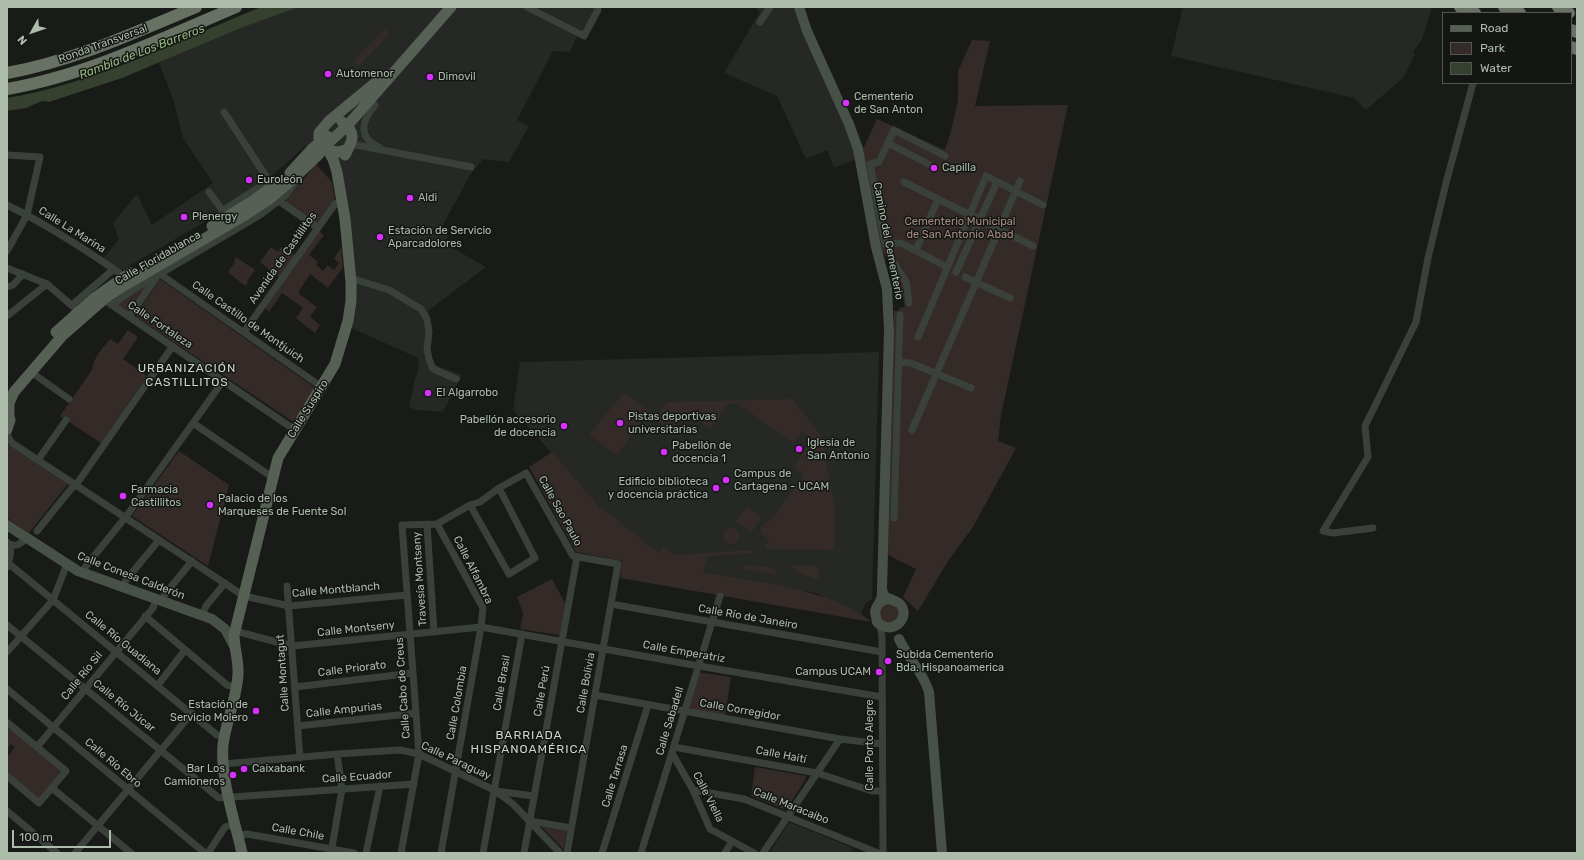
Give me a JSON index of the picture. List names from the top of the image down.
{
  "streets": {
    "highway": ["Ronda Transversal"],
    "main road": [
      "Camino del Cementerio",
      "Calle Floridablanca",
      "Calle Suspiro",
      "Calle Conesa Calderón"
    ],
    "street": [
      "Calle La Marina",
      "Avenida de Castillitos",
      "Calle Castillo de Montjuich",
      "Calle Fortaleza",
      "Calle Sao Paulo",
      "Calle Alfambra",
      "Travesía Montseny",
      "Calle Montblanch",
      "Calle Río de Janeiro",
      "Calle Montseny",
      "Calle Río Guadiana",
      "Calle Emperatriz",
      "Calle Priorato",
      "Calle Montagut",
      "Calle Río Sil",
      "Calle Brasil",
      "Calle Bolivia",
      "Calle Cabo de Creus",
      "Calle Perú",
      "Calle Colombia",
      "Calle Río Júcar",
      "Calle Ampurias",
      "Calle Corregidor",
      "Calle Sabadell",
      "Calle Porto Alegre",
      "Calle Haití",
      "Calle Paraguay",
      "Calle Río Ebro",
      "Calle Tarrasa",
      "Calle Ecuador",
      "Calle Viella",
      "Calle Maracaibo",
      "Calle Chile"
    ]
  },
  "crossings": [
    ["Calle La Marina", "Calle Floridablanca"],
    ["Camino del Cementerio", "Calle Porto Alegre"],
    ["Calle Floridablanca", "Calle Castillo de Montjuich"],
    ["Calle Floridablanca", "Calle Fortaleza"],
    ["Avenida de Castillitos", "Calle Castillo de Montjuich"],
    ["Avenida de Castillitos", "Calle Suspiro"],
    ["Calle Castillo de Montjuich", "Calle Suspiro"],
    ["Calle Fortaleza", "Calle Suspiro"],
    ["Calle Suspiro", "Calle Conesa Calderón"],
    ["Calle Suspiro", "Calle Montblanch"],
    ["Calle Suspiro", "Calle Montseny"],
    ["Calle Suspiro", "Calle Río Guadiana"],
    ["Calle Suspiro", "Calle Río Júcar"],
    ["Calle Suspiro", "Calle Paraguay"],
    ["Calle Suspiro", "Calle Ecuador"],
    ["Calle Suspiro", "Calle Chile"],
    ["Calle Sao Paulo", "Calle Bolivia"],
    ["Calle Sao Paulo", "Calle Perú"],
    ["Calle Alfambra", "Calle Montseny"],
    ["Calle Alfambra", "Calle Emperatriz"],
    ["Calle Alfambra", "Calle Colombia"],
    ["Calle Conesa Calderón", "Calle Montseny"],
    ["Calle Conesa Calderón", "Calle Río Sil"],
    ["Travesía Montseny", "Calle Montseny"],
    ["Travesía Montseny", "Calle Cabo de Creus"],
    ["Calle Montblanch", "Calle Montagut"],
    ["Calle Montblanch", "Calle Cabo de Creus"],
    ["Calle Río de Janeiro", "Calle Bolivia"],
    ["Calle Río de Janeiro", "Calle Sabadell"],
    ["Calle Río de Janeiro", "Calle Porto Alegre"],
    ["Calle Montseny", "Calle Emperatriz"],
    ["Calle Montseny", "Calle Montagut"],
    ["Calle Montseny", "Calle Cabo de Creus"],
    ["Calle Montseny", "Calle Colombia"],
    ["Calle Río Guadiana", "Calle Río Sil"],
    ["Calle Emperatriz", "Calle Brasil"],
    ["Calle Emperatriz", "Calle Bolivia"],
    ["Calle Emperatriz", "Calle Perú"],
    ["Calle Emperatriz", "Calle Colombia"],
    ["Calle Emperatriz", "Calle Sabadell"],
    ["Calle Emperatriz", "Calle Porto Alegre"],
    ["Calle Priorato", "Calle Montagut"],
    ["Calle Priorato", "Calle Cabo de Creus"],
    ["Calle Montagut", "Calle Ampurias"],
    ["Calle Montagut", "Calle Paraguay"],
    ["Calle Río Sil", "Calle Río Júcar"],
    ["Calle Río Sil", "Calle Río Ebro"],
    ["Calle Brasil", "Calle Paraguay"],
    ["Calle Bolivia", "Calle Perú"],
    ["Calle Bolivia", "Calle Corregidor"],
    ["Calle Cabo de Creus", "Calle Ampurias"],
    ["Calle Cabo de Creus", "Calle Paraguay"],
    ["Calle Cabo de Creus", "Calle Ecuador"],
    ["Calle Perú", "Calle Paraguay"],
    ["Calle Colombia", "Calle Paraguay"],
    ["Calle Río Júcar", "Calle Ecuador"],
    ["Calle Corregidor", "Calle Sabadell"],
    ["Calle Corregidor", "Calle Porto Alegre"],
    ["Calle Corregidor", "Calle Tarrasa"],
    ["Calle Sabadell", "Calle Haití"],
    ["Calle Sabadell", "Calle Viella"],
    ["Calle Porto Alegre", "Calle Haití"],
    ["Calle Haití", "Calle Viella"],
    ["Calle Viella", "Calle Maracaibo"]
  ],
  "districts": ["URBANIZACIÓN CASTILLITOS", "BARRIADA HISPANOAMÉRICA"],
  "water": ["Rambla de Los Barreros"],
  "parks": ["Cementerio Municipal de San Antonio Abad"],
  "places": [
    "Automenor",
    "Dimovil",
    "Cementerio de San Anton",
    "Capilla",
    "Euroleón",
    "Aldi",
    "Plenergy",
    "Estación de Servicio Aparcadolores",
    "El Algarrobo",
    "Pistas deportivas universitarias",
    "Pabellón accesorio de docencia",
    "Iglesia de San Antonio",
    "Pabellón de docencia 1",
    "Campus de Cartagena - UCAM",
    "Edificio biblioteca y docencia práctica",
    "Farmacia Castillitos",
    "Palacio de los Marqueses de Fuente Sol",
    "Subida Cementerio Bda. Hispanoamerica",
    "Campus UCAM",
    "Estación de Servicio Molero",
    "Caixabank",
    "Bar Los Camioneros"
  ],
  "legend": ["Road", "Park", "Water"],
  "scale_bar": "100 m",
  "north": "bottom left"
}
